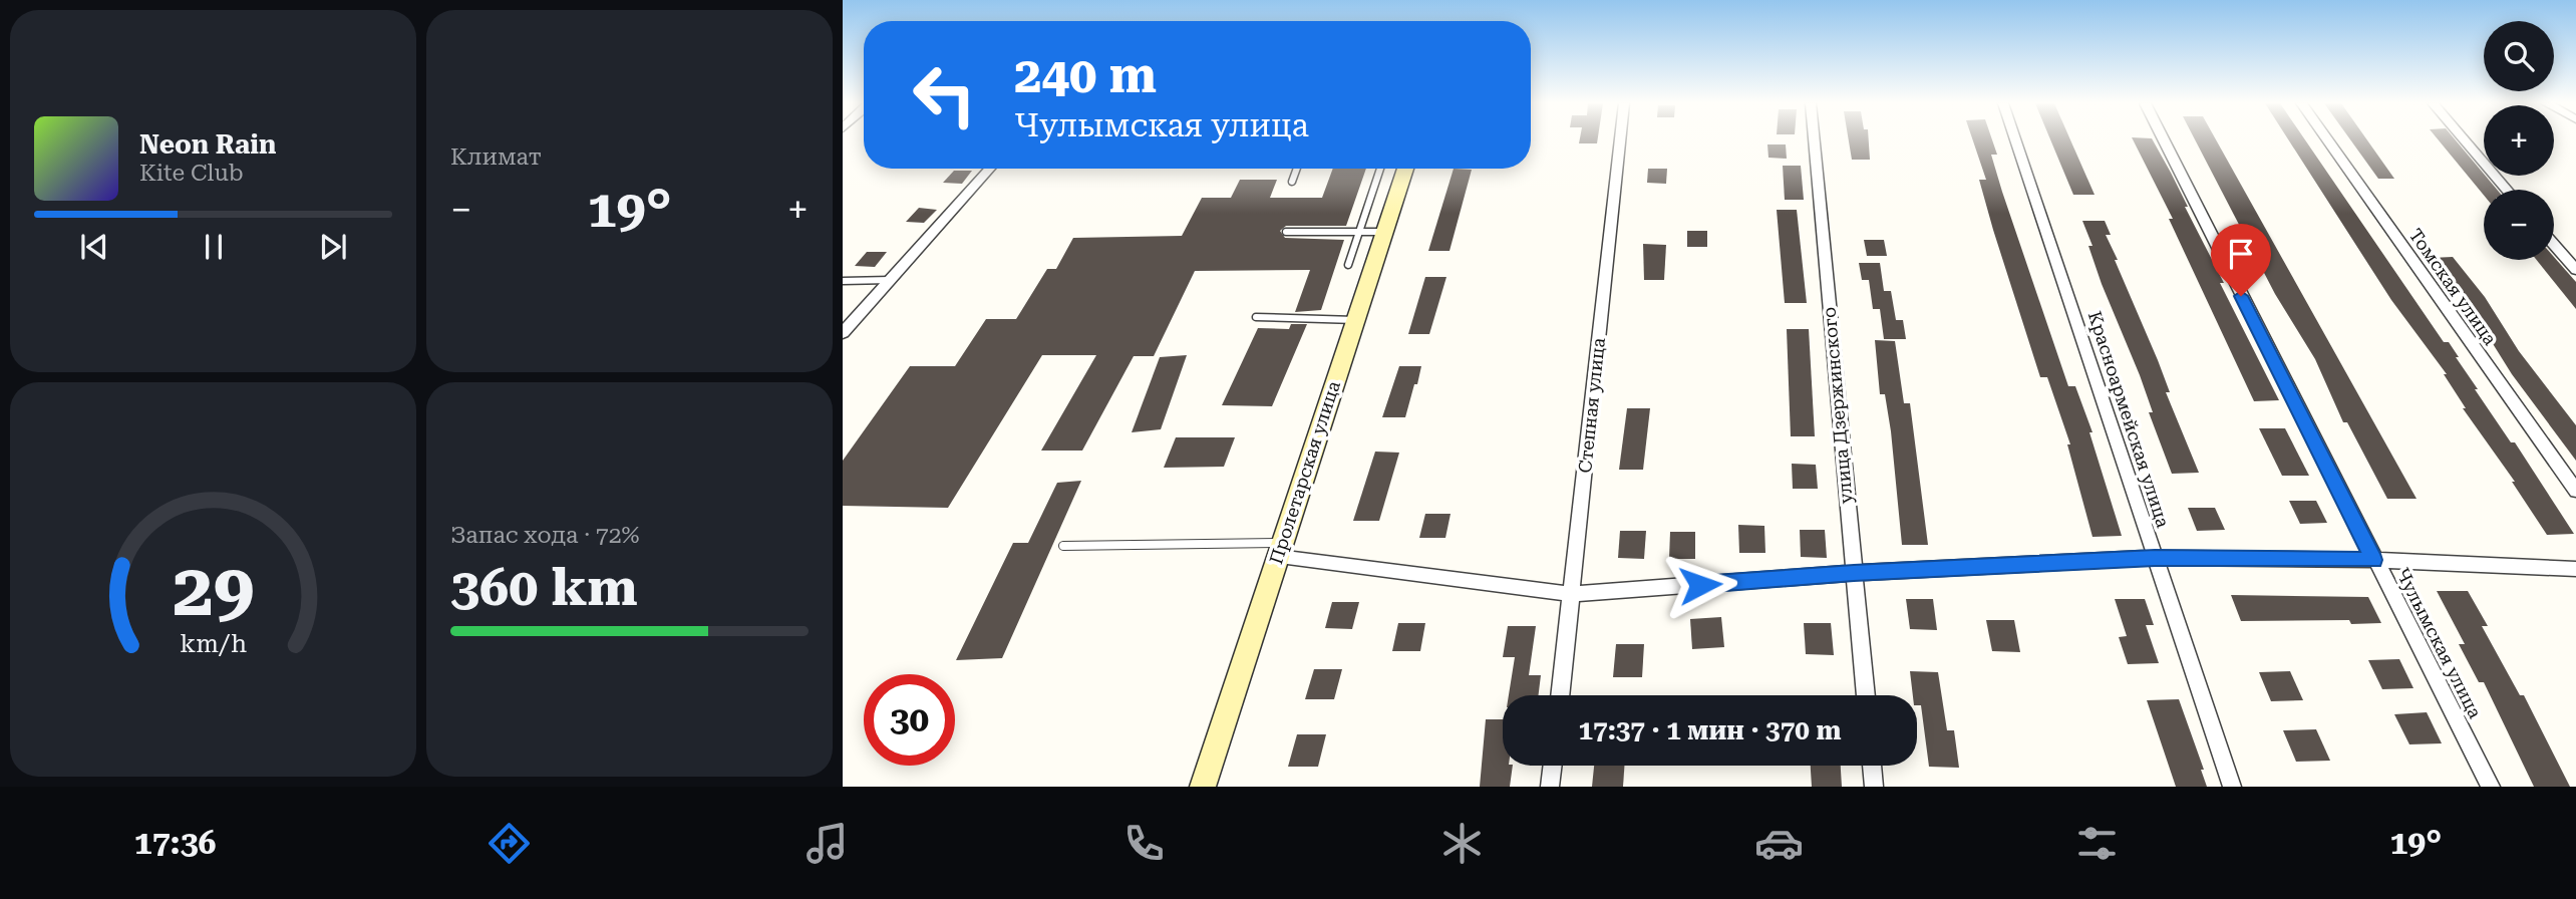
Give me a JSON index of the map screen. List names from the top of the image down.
{
  "streets": {
    "main road": ["Пролетарская улица"],
    "street": [
      "Томская улица",
      "Степная улица",
      "улица Дзержинского",
      "Красноармейская улица",
      "Чулымская улица"
    ]
  },
  "page": {
    "tile": [
      "Климат",
      ["Запас хода · 72%", "360 km"]
    ],
    "map_buttons": ["+", "−"],
    "turn": ["240 m", "Чулымская улица"],
    "song": ["Neon Rain", "Kite Club"],
    "heat": ["−", "19°", "+"],
    "limit": "30",
    "trip": "17:37 · 1 мин · 370 m",
    "tabs": ["17:36", "19°"],
    "gauge": ["29", "km/h"]
  }
}
